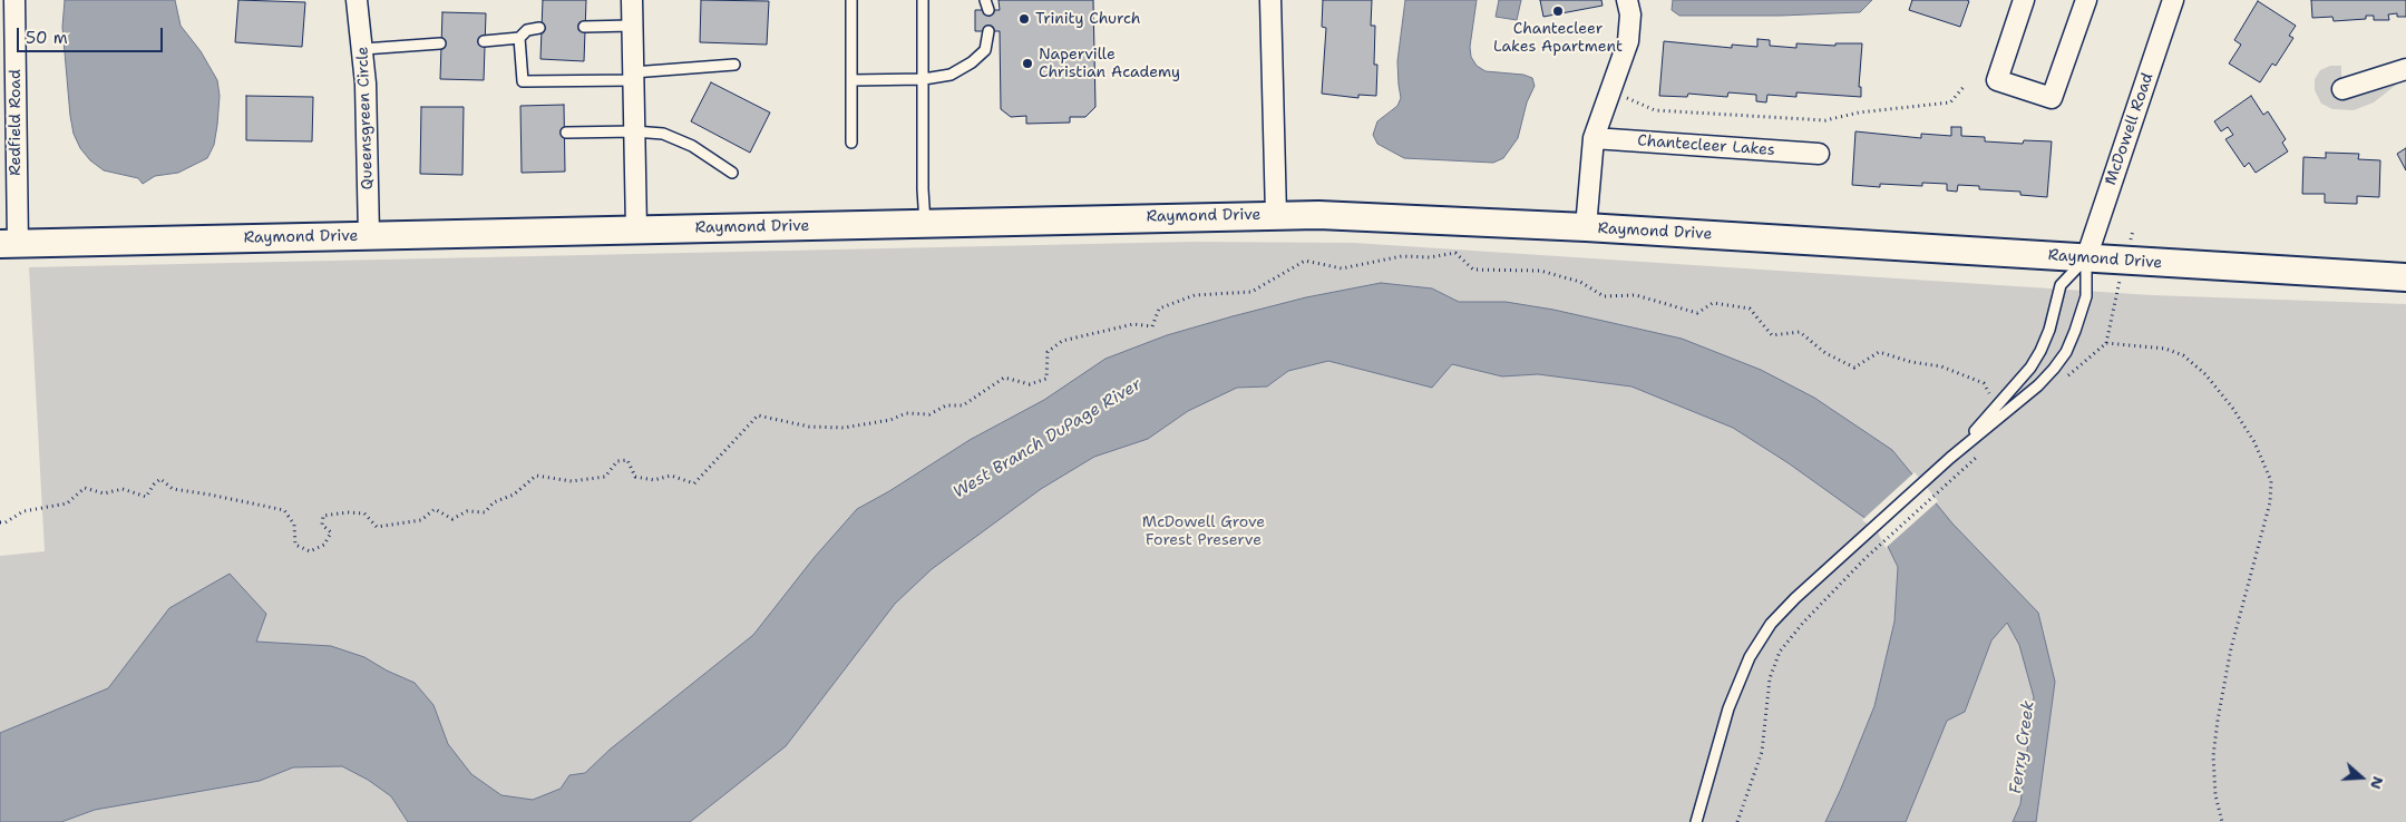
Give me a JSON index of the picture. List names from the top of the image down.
{
  "streets": {
    "street": [
      "Queensgreen Circle",
      "Redfield Road",
      "McDowell Road",
      "Chantecleer Lakes",
      "Raymond Drive"
    ]
  },
  "crossings": [
    ["Queensgreen Circle", "Raymond Drive"],
    ["Redfield Road", "Raymond Drive"],
    ["McDowell Road", "Raymond Drive"]
  ],
  "water": ["West Branch DuPage River", "Ferry Creek"],
  "parks": ["McDowell Grove Forest Preserve"],
  "places": ["Chantecleer Lakes Apartment", "Trinity Church", "Naperville Christian Academy"],
  "scale_bar": "50 m",
  "north": "right"
}
